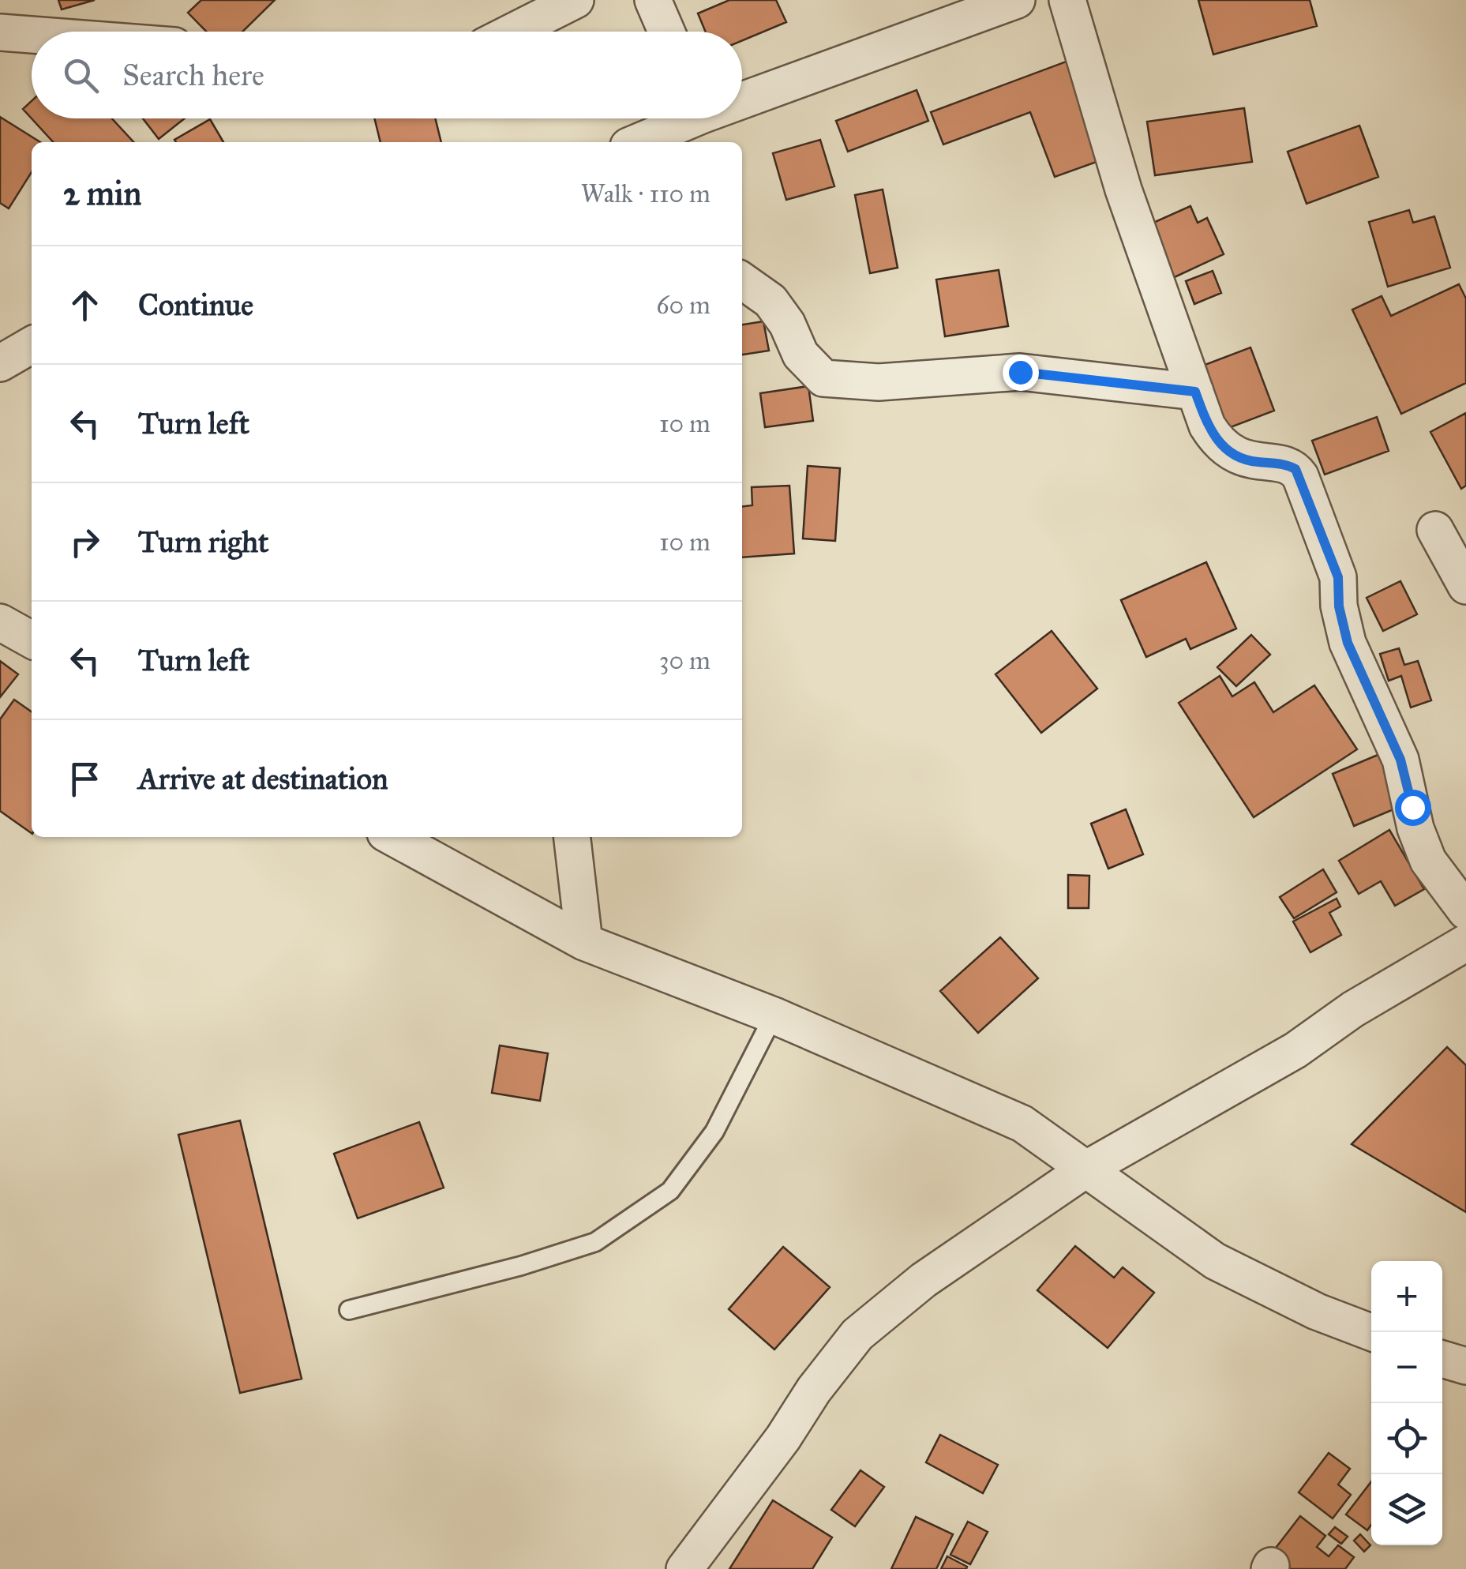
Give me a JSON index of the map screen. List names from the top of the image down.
{
  "page": {
    "search": "Search here",
    "heading": ["2 min", "Walk · 110 m"],
    "list": [
      ["Continue", "60 m"],
      ["Turn left", "10 m"],
      ["Turn right", "10 m"],
      ["Turn left", "30 m"],
      "Arrive at destination"
    ],
    "map_buttons": ["+", "−"]
  }
}
